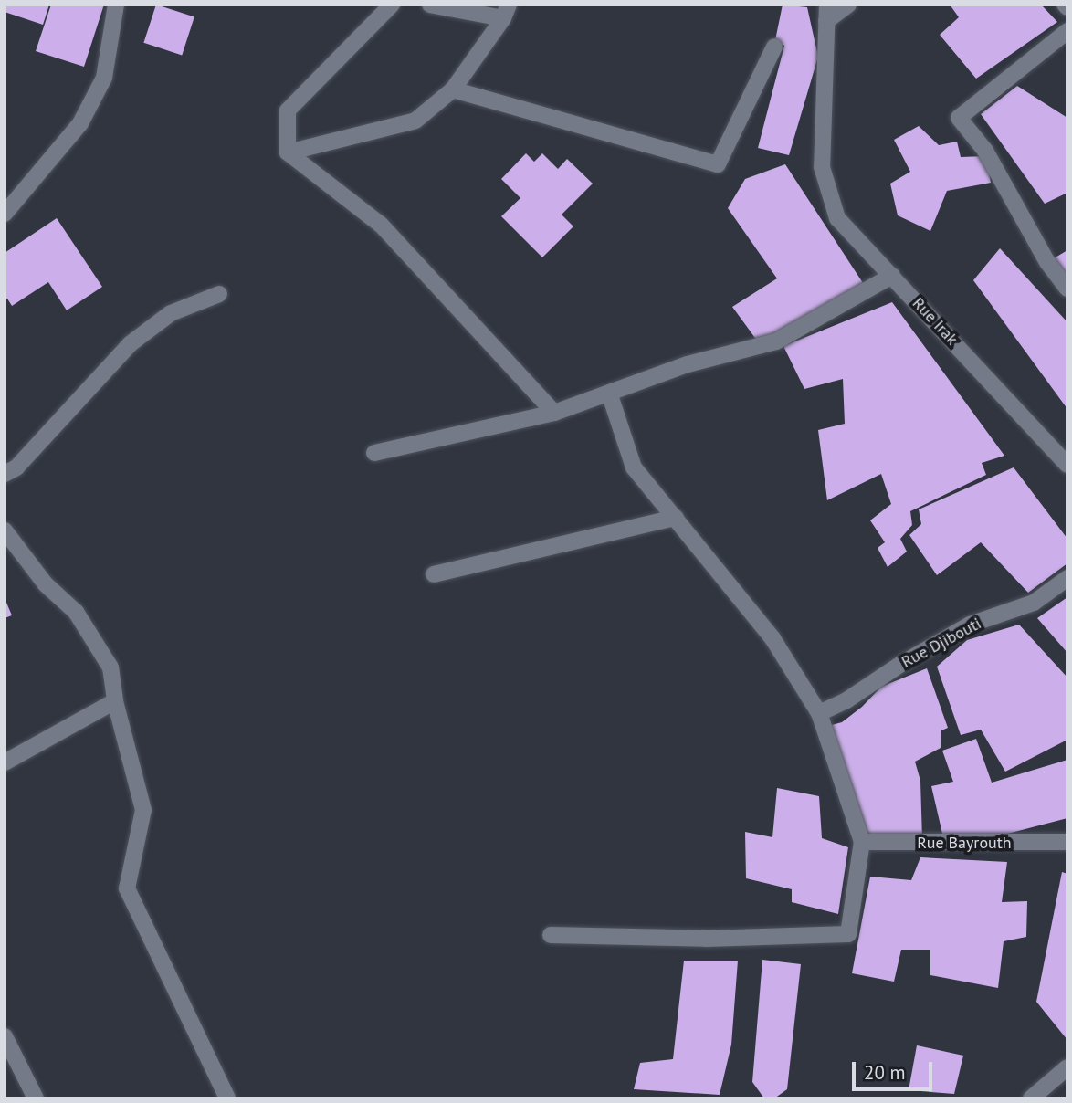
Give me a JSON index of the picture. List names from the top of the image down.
{
  "streets": {
    "street": ["Rue Irak", "Rue Djibouti", "Rue Bayrouth"]
  },
  "scale_bar": "20 m"
}
